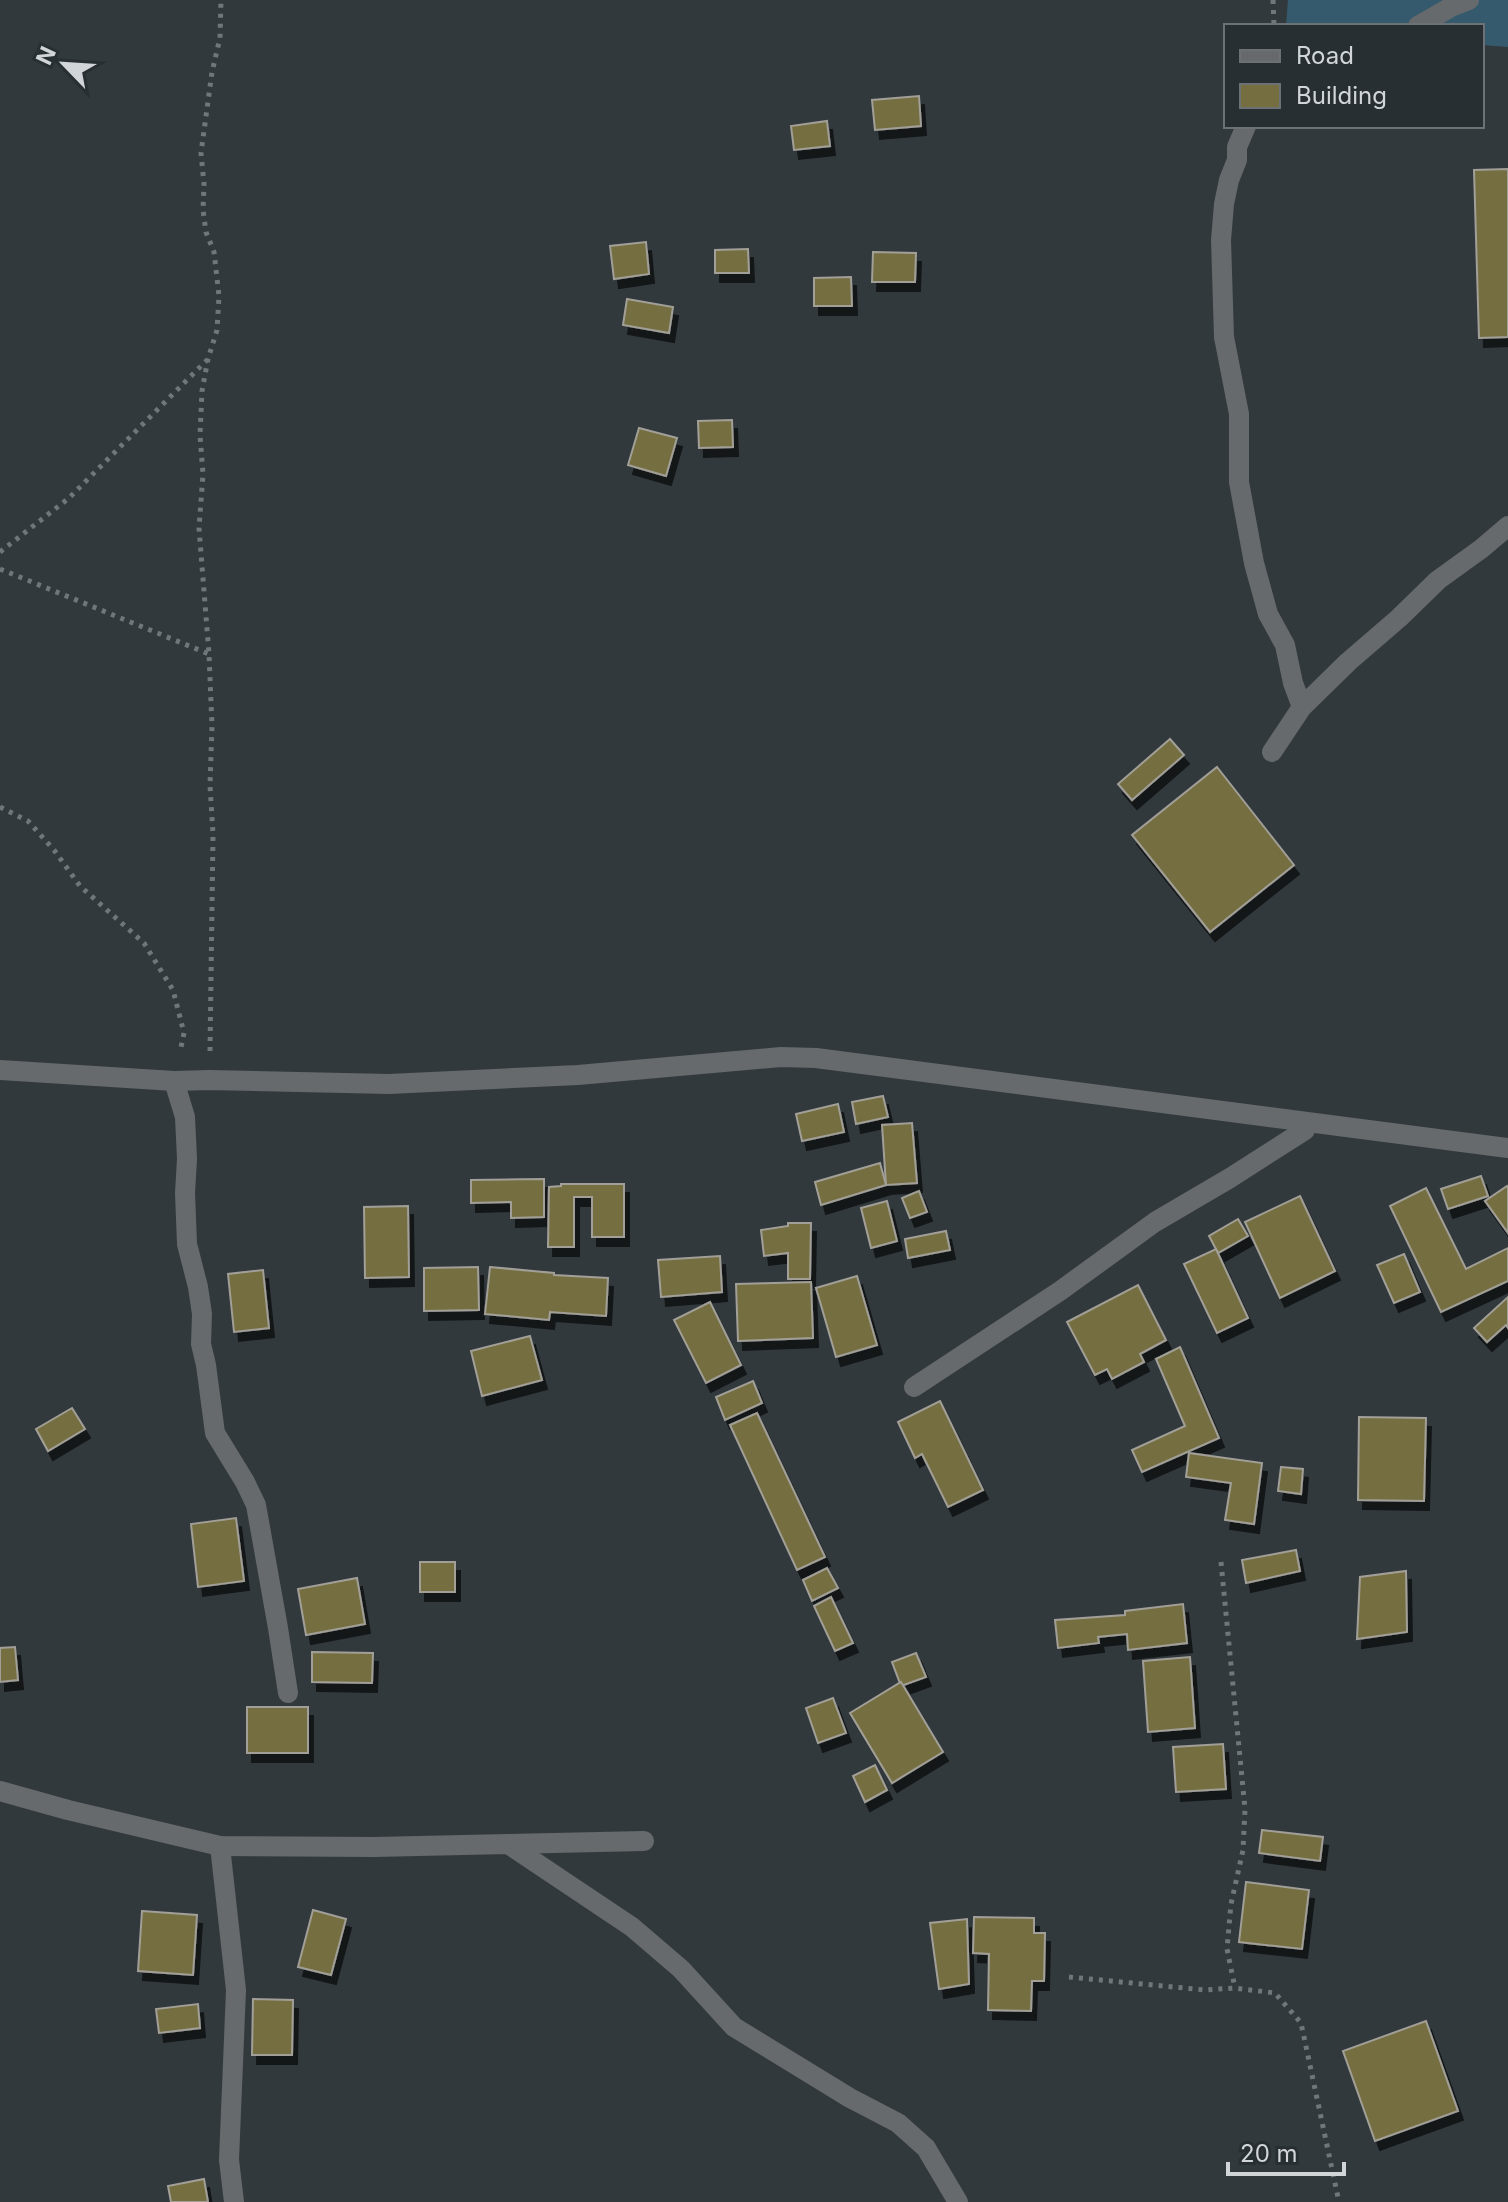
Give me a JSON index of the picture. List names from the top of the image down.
{
  "legend": ["Road", "Building"],
  "scale_bar": "20 m",
  "north": "top left"
}
